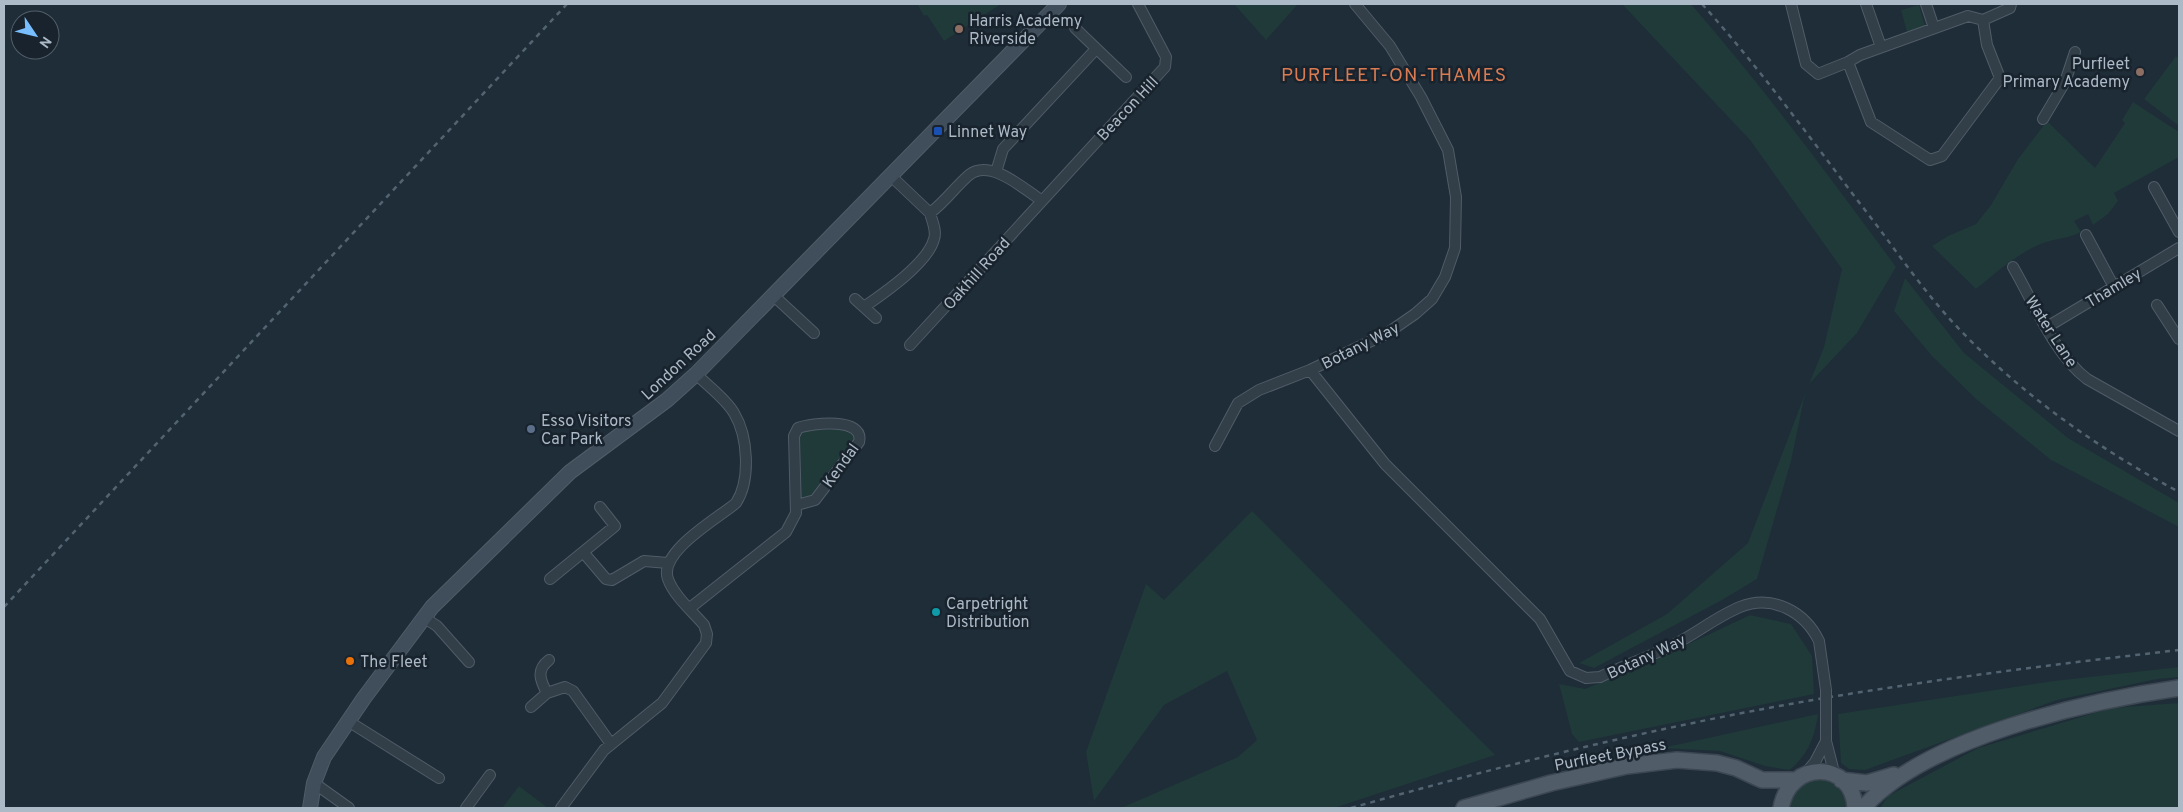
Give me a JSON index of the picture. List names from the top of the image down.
{
  "streets": {
    "main road": ["Purfleet Bypass"],
    "street": [
      "Beacon Hill",
      "Oakhill Road",
      "Thamley",
      "Water Lane",
      "Botany Way",
      "London Road",
      "Kendal"
    ]
  },
  "crossings": [
    ["Beacon Hill", "Oakhill Road"],
    ["Thamley", "Water Lane"],
    ["Botany Way", "Purfleet Bypass"]
  ],
  "districts": ["PURFLEET-ON-THAMES"],
  "places": {
    "other": [
      "Harris Academy Riverside",
      "Purfleet Primary Academy",
      "Esso Visitors Car Park",
      "Carpetright Distribution",
      "The Fleet"
    ],
    "transit": ["Linnet Way"]
  },
  "north": "bottom right"
}
